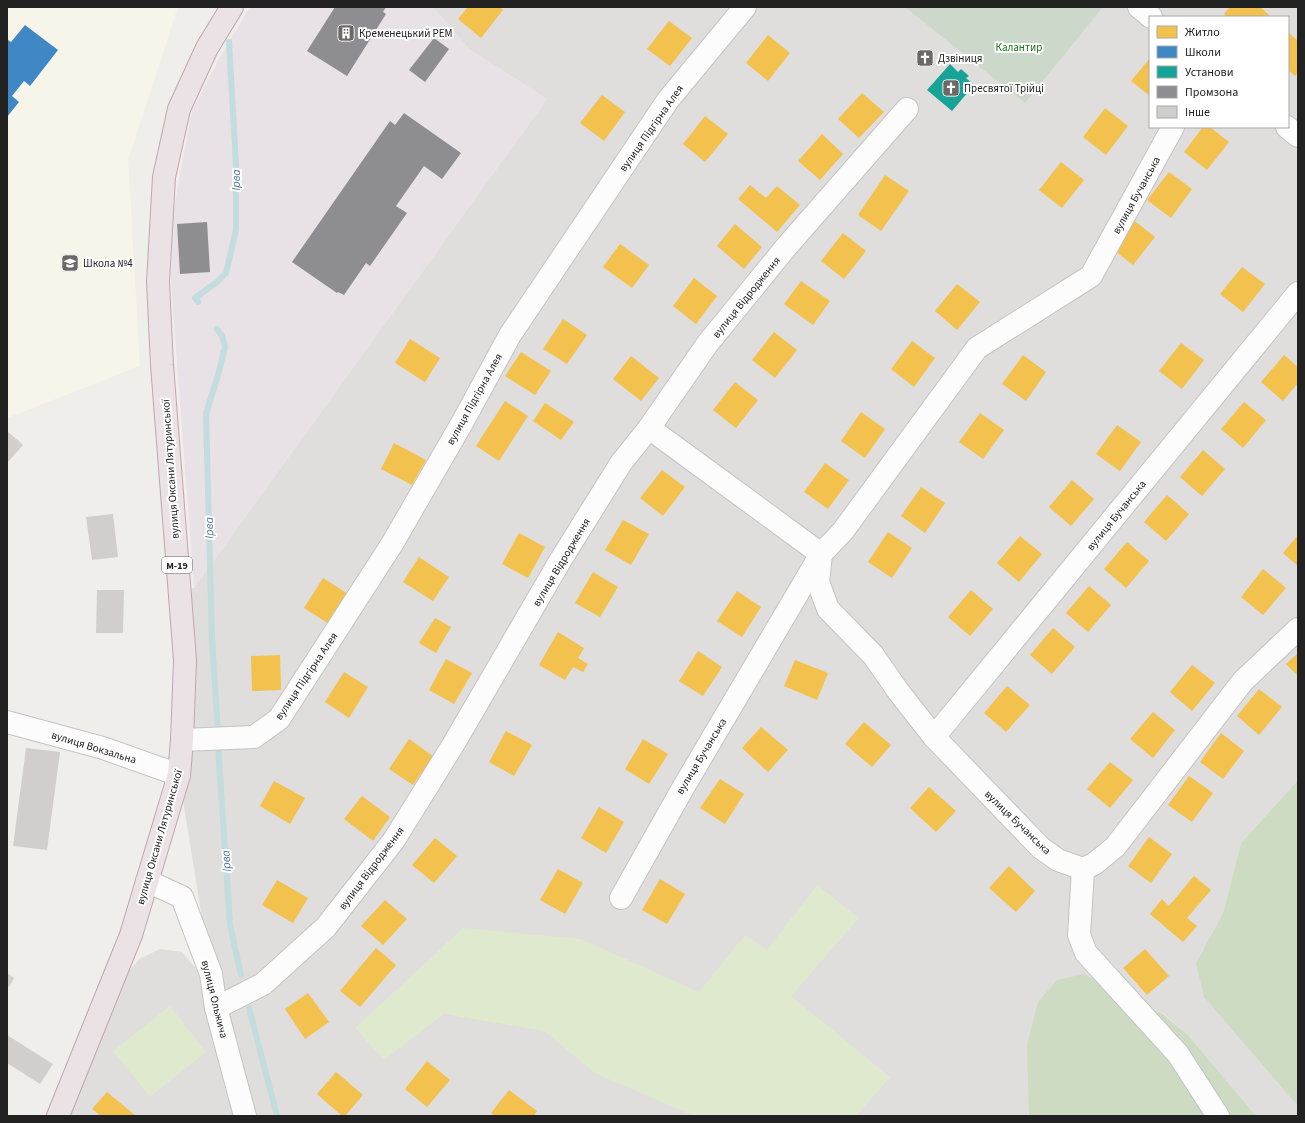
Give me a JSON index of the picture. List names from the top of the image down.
{
  "streets": {
    "highway": ["вулиця Оксани Лятуринської", "М-19"],
    "street": [
      "вулиця Підгірна Алея",
      "вулиця Бучанська",
      "вулиця Відродження",
      "вулиця Вокзальна",
      "вулиця Ольжича"
    ]
  },
  "crossings": [
    ["вулиця Підгірна Алея", "вулиця Оксани Лятуринської"],
    ["вулиця Відродження", "вулиця Ольжича"],
    ["вулиця Оксани Лятуринської", "вулиця Вокзальна"],
    ["вулиця Оксани Лятуринської", "вулиця Ольжича"]
  ],
  "water": ["Ірва"],
  "parks": ["Калантир"],
  "places": {
    "building": ["Кременецький РЕМ"],
    "church": ["Дзвіниця", "Пресвятої Трійці"],
    "school or university": ["Школа №4"]
  },
  "legend": [
    "Житло",
    "Школи",
    "Установи",
    "Промзона",
    "Інше"
  ]
}
